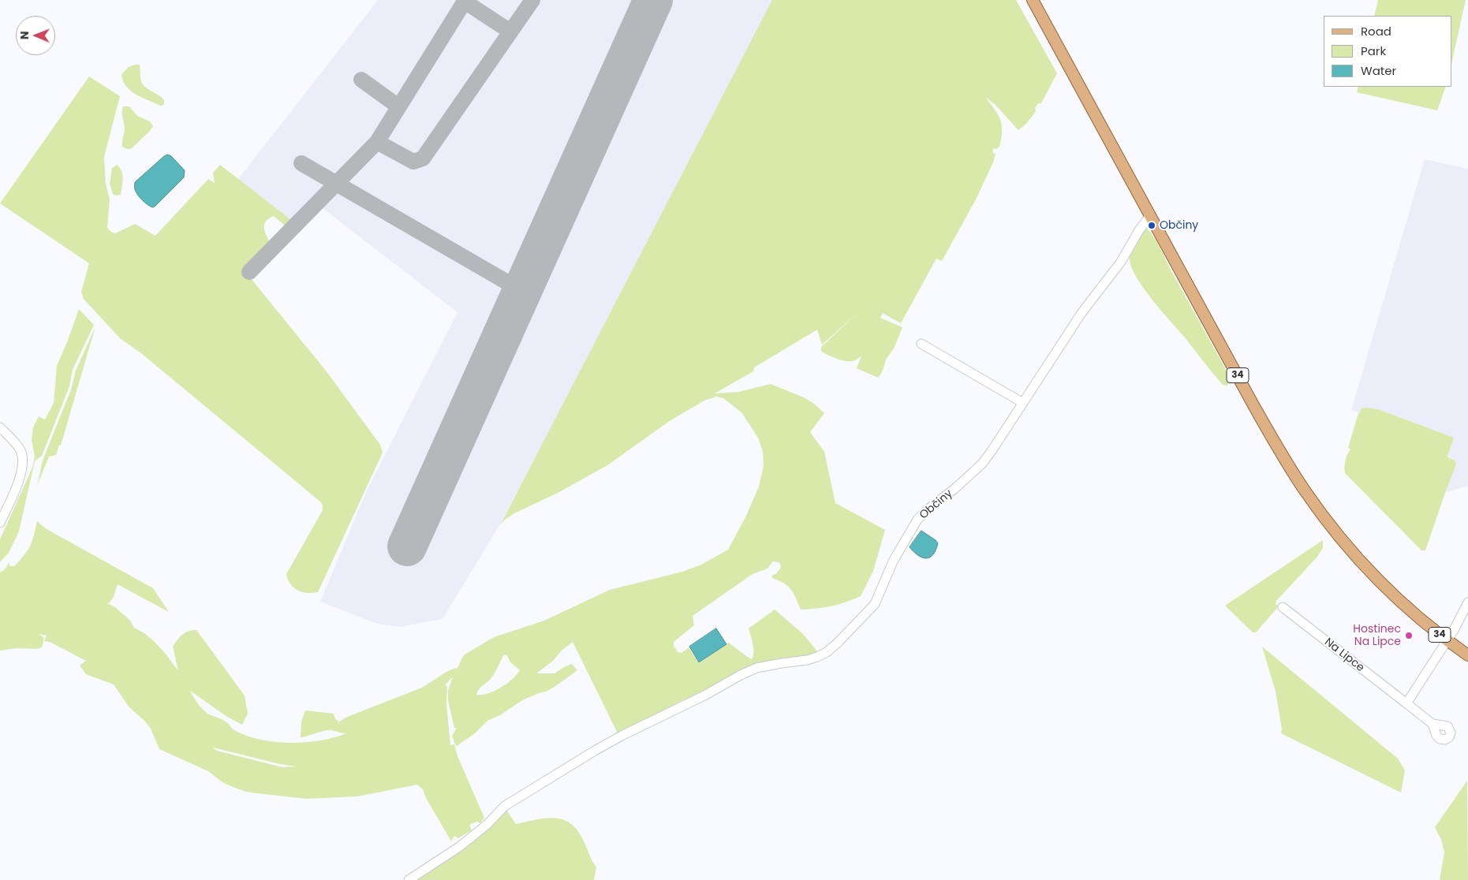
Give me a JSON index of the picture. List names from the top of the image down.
{
  "streets": {
    "main road": ["34"],
    "street": ["Občiny", "Na Lipce"]
  },
  "crossings": [
    ["34", "Občiny"]
  ],
  "places": ["Občiny", "Hostinec Na Lipce"],
  "legend": ["Road", "Park", "Water"],
  "north": "left"
}
